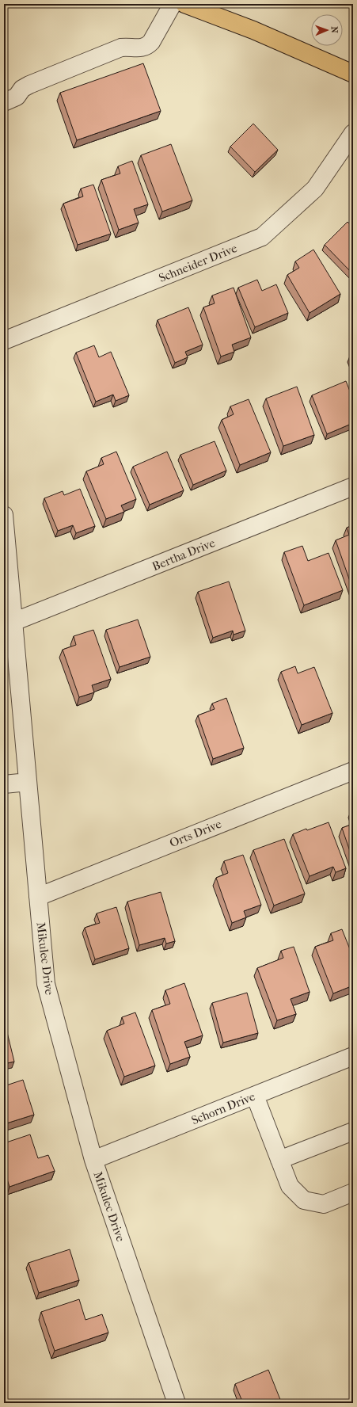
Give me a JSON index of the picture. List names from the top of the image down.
{
  "streets": {
    "street": [
      "Schneider Drive",
      "Bertha Drive",
      "Orts Drive",
      "Mikulec Drive",
      "Schorn Drive"
    ]
  },
  "crossings": [
    ["Bertha Drive", "Mikulec Drive"],
    ["Orts Drive", "Mikulec Drive"],
    ["Mikulec Drive", "Schorn Drive"]
  ],
  "north": "right"
}
